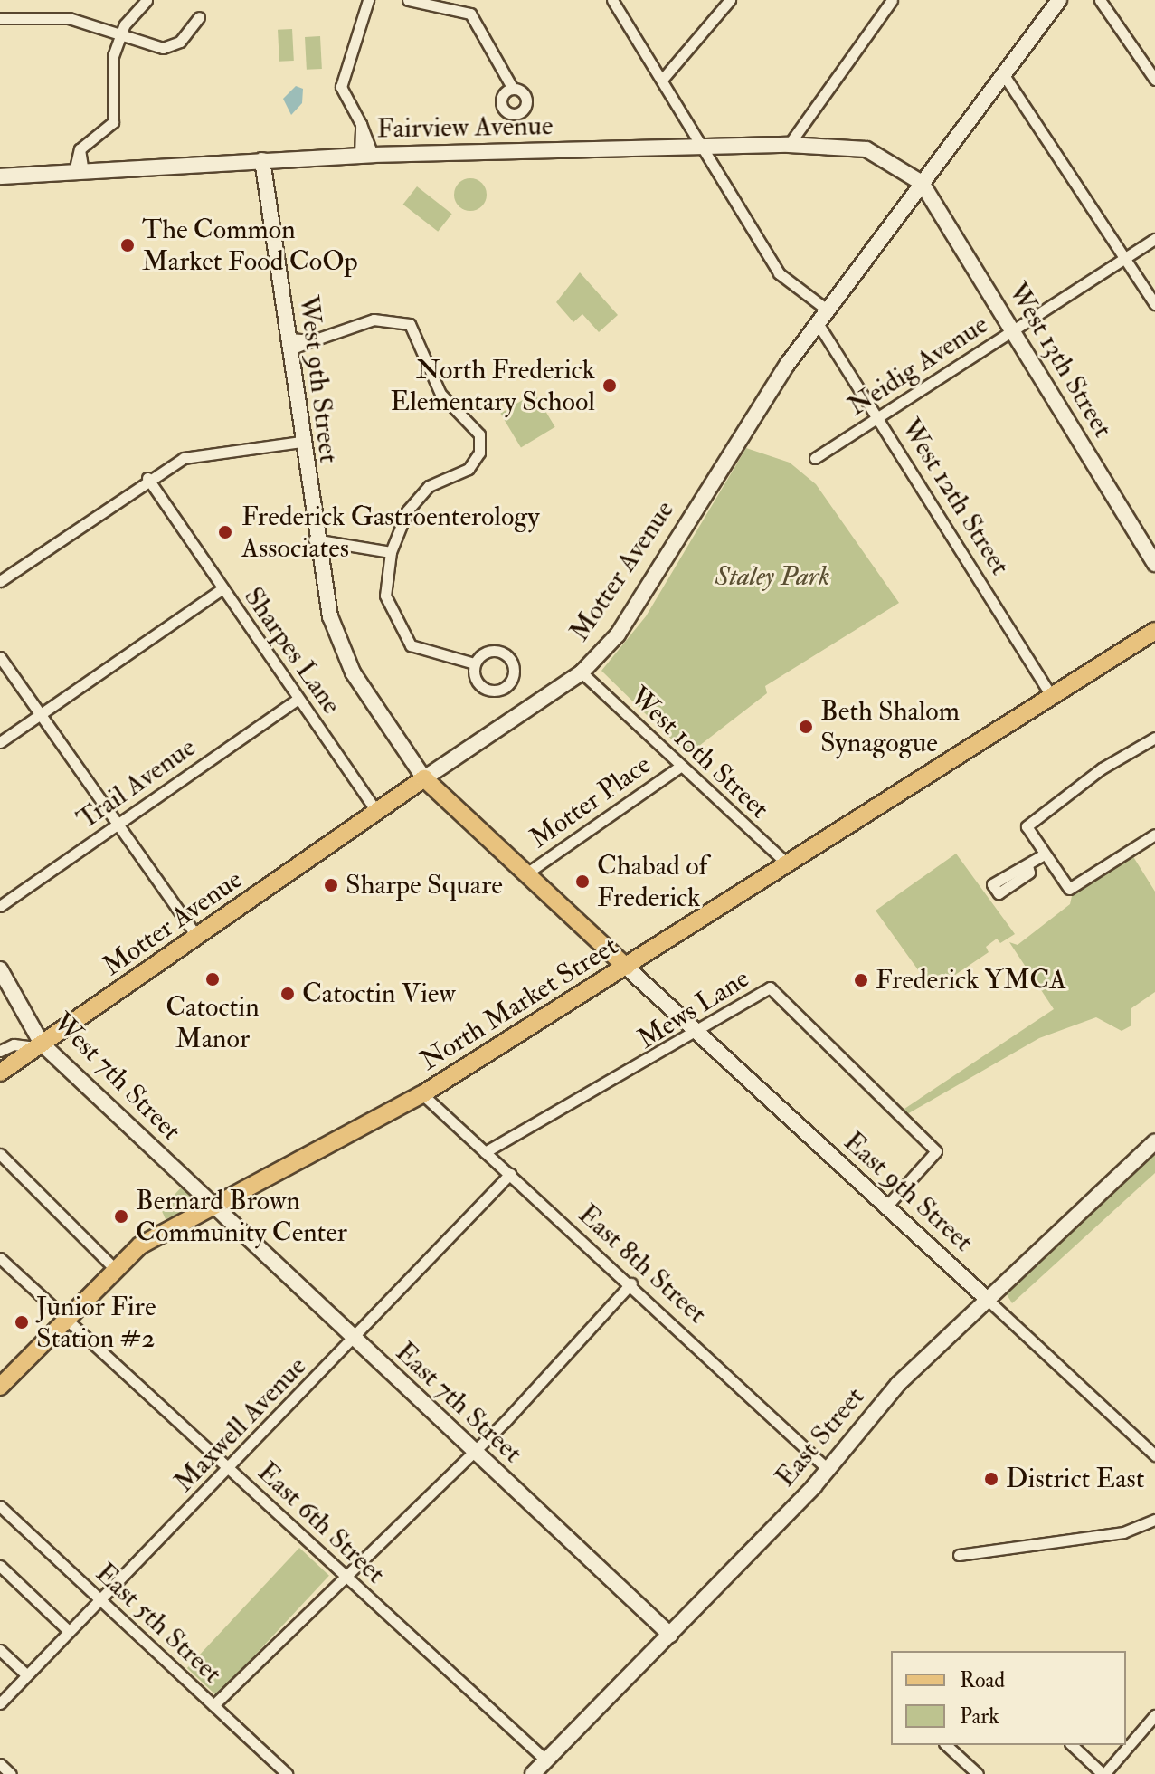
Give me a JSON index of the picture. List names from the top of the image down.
{
  "streets": {
    "main road": [
      "Fairview Avenue",
      "West 13th Street",
      "West 9th Street",
      "Motter Avenue",
      "North Market Street",
      "West 7th Street",
      "East 9th Street",
      "East 7th Street",
      "East Street"
    ],
    "street": [
      "Neidig Avenue",
      "West 12th Street",
      "Sharpes Lane",
      "West 10th Street",
      "Trail Avenue",
      "Motter Place",
      "Mews Lane",
      "East 8th Street",
      "Maxwell Avenue",
      "East 6th Street",
      "East 5th Street"
    ]
  },
  "crossings": [
    ["Fairview Avenue", "West 13th Street"],
    ["Fairview Avenue", "West 9th Street"],
    ["Fairview Avenue", "Motter Avenue"],
    ["West 13th Street", "Neidig Avenue"],
    ["West 13th Street", "Motter Avenue"],
    ["Neidig Avenue", "West 12th Street"],
    ["West 9th Street", "Motter Avenue"],
    ["West 9th Street", "Motter Place"],
    ["West 9th Street", "North Market Street"],
    ["West 9th Street", "East 9th Street"],
    ["West 12th Street", "Motter Avenue"],
    ["West 12th Street", "North Market Street"],
    ["Motter Avenue", "Sharpes Lane"],
    ["Motter Avenue", "West 10th Street"],
    ["Motter Avenue", "West 7th Street"],
    ["Sharpes Lane", "Trail Avenue"],
    ["West 10th Street", "Motter Place"],
    ["West 10th Street", "North Market Street"],
    ["North Market Street", "West 7th Street"],
    ["North Market Street", "East 9th Street"],
    ["North Market Street", "East 8th Street"],
    ["North Market Street", "East 7th Street"],
    ["North Market Street", "East 6th Street"],
    ["Mews Lane", "East 9th Street"],
    ["Mews Lane", "East 8th Street"],
    ["West 7th Street", "East 7th Street"],
    ["East 9th Street", "East Street"],
    ["East 8th Street", "Maxwell Avenue"],
    ["East 8th Street", "East Street"],
    ["East 7th Street", "Maxwell Avenue"],
    ["East 7th Street", "East Street"],
    ["Maxwell Avenue", "East 6th Street"],
    ["Maxwell Avenue", "East 5th Street"],
    ["East Street", "East 6th Street"]
  ],
  "parks": ["Staley Park"],
  "places": [
    "The Common Market Food CoOp",
    "North Frederick Elementary School",
    "Frederick Gastroenterology Associates",
    "Beth Shalom Synagogue",
    "Chabad of Frederick",
    "Sharpe Square",
    "Catoctin Manor",
    "Frederick YMCA",
    "Catoctin View",
    "Bernard Brown Community Center",
    "Junior Fire Station #2",
    "District East"
  ],
  "legend": ["Road", "Park"]
}
